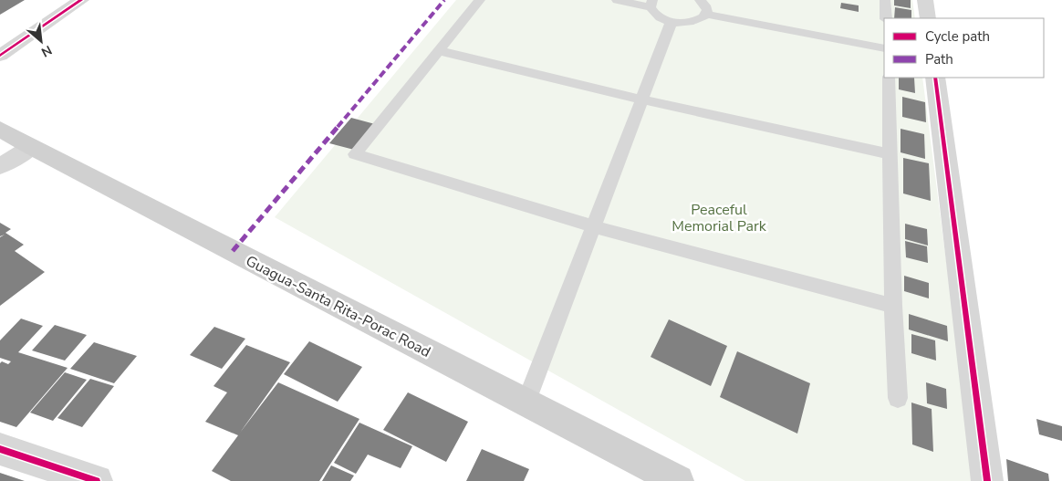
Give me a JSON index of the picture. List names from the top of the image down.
{
  "streets": {
    "main road": ["Guagua-Santa Rita-Porac Road"]
  },
  "parks": ["Peaceful Memorial Park"],
  "legend": ["Cycle path", "Path"],
  "north": "bottom right"
}
